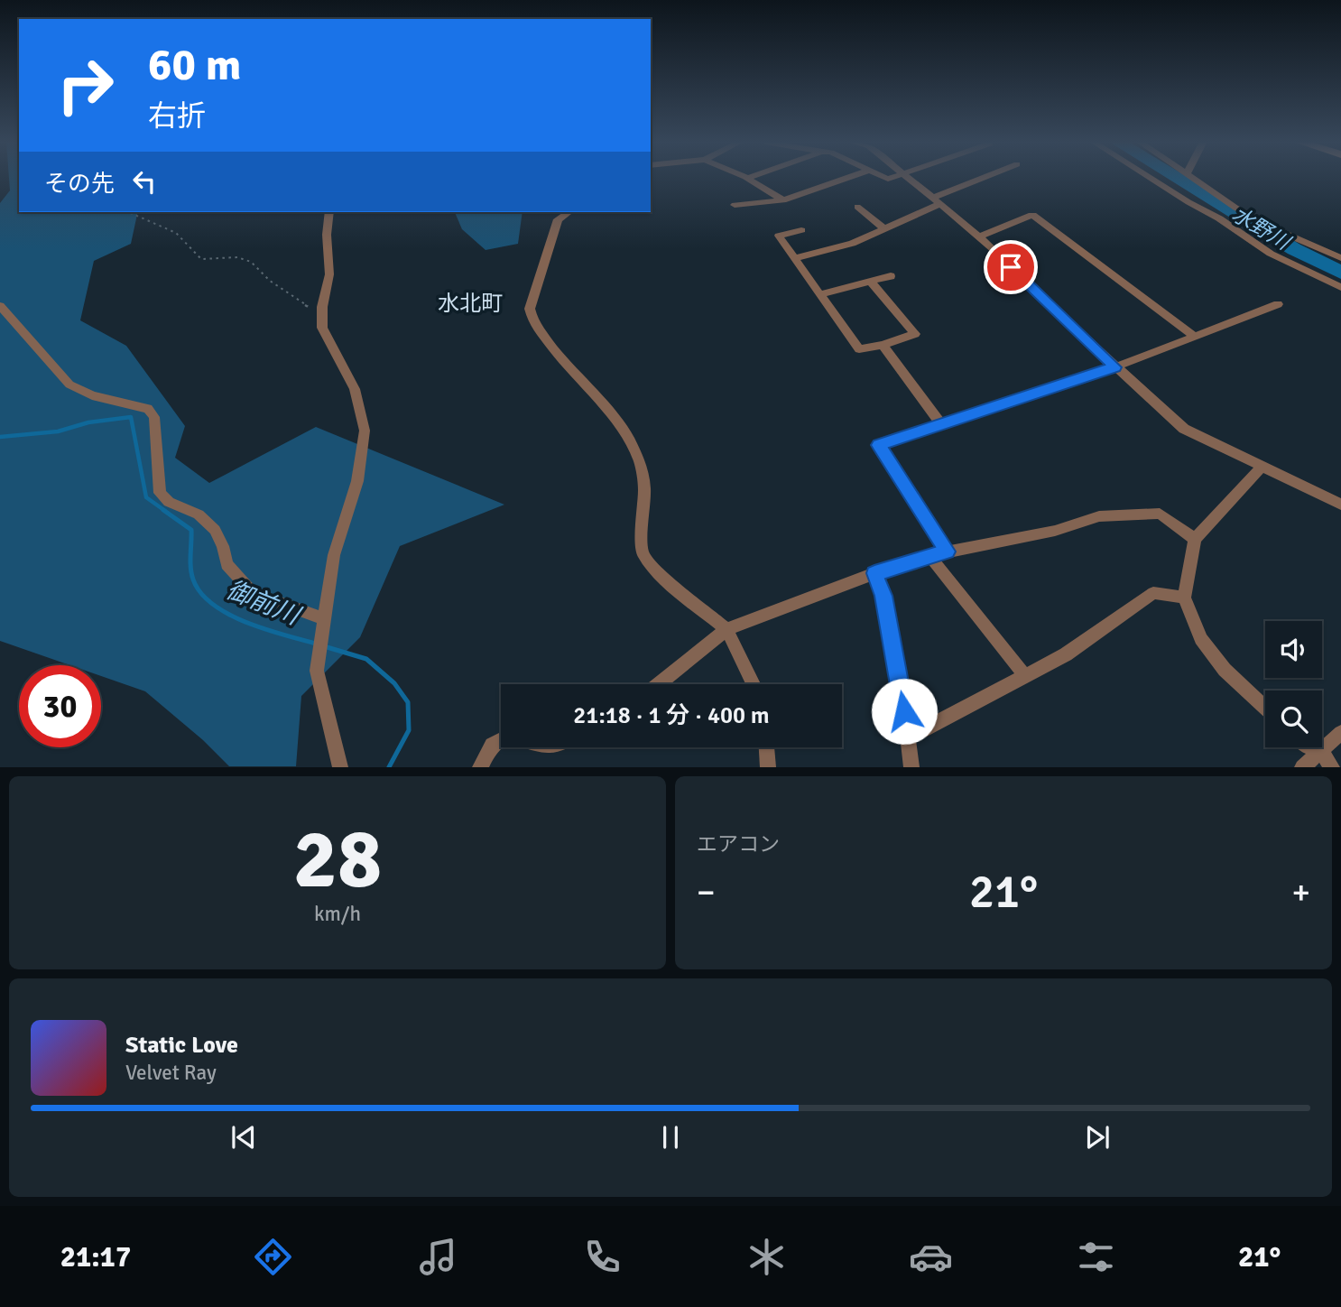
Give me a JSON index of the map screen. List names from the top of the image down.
{
  "districts": ["水北町"],
  "water": ["水野川", "御前川"],
  "page": {
    "turn": ["60 m", "右折"],
    "then": "その先",
    "limit": "30",
    "trip": "21:18 · 1 分 · 400 m",
    "tile": [
      ["28", "km/h"],
      "エアコン"
    ],
    "heat": ["−", "21°", "+"],
    "song": ["Static Love", "Velvet Ray"],
    "tabs": ["21:17", "21°"]
  }
}
